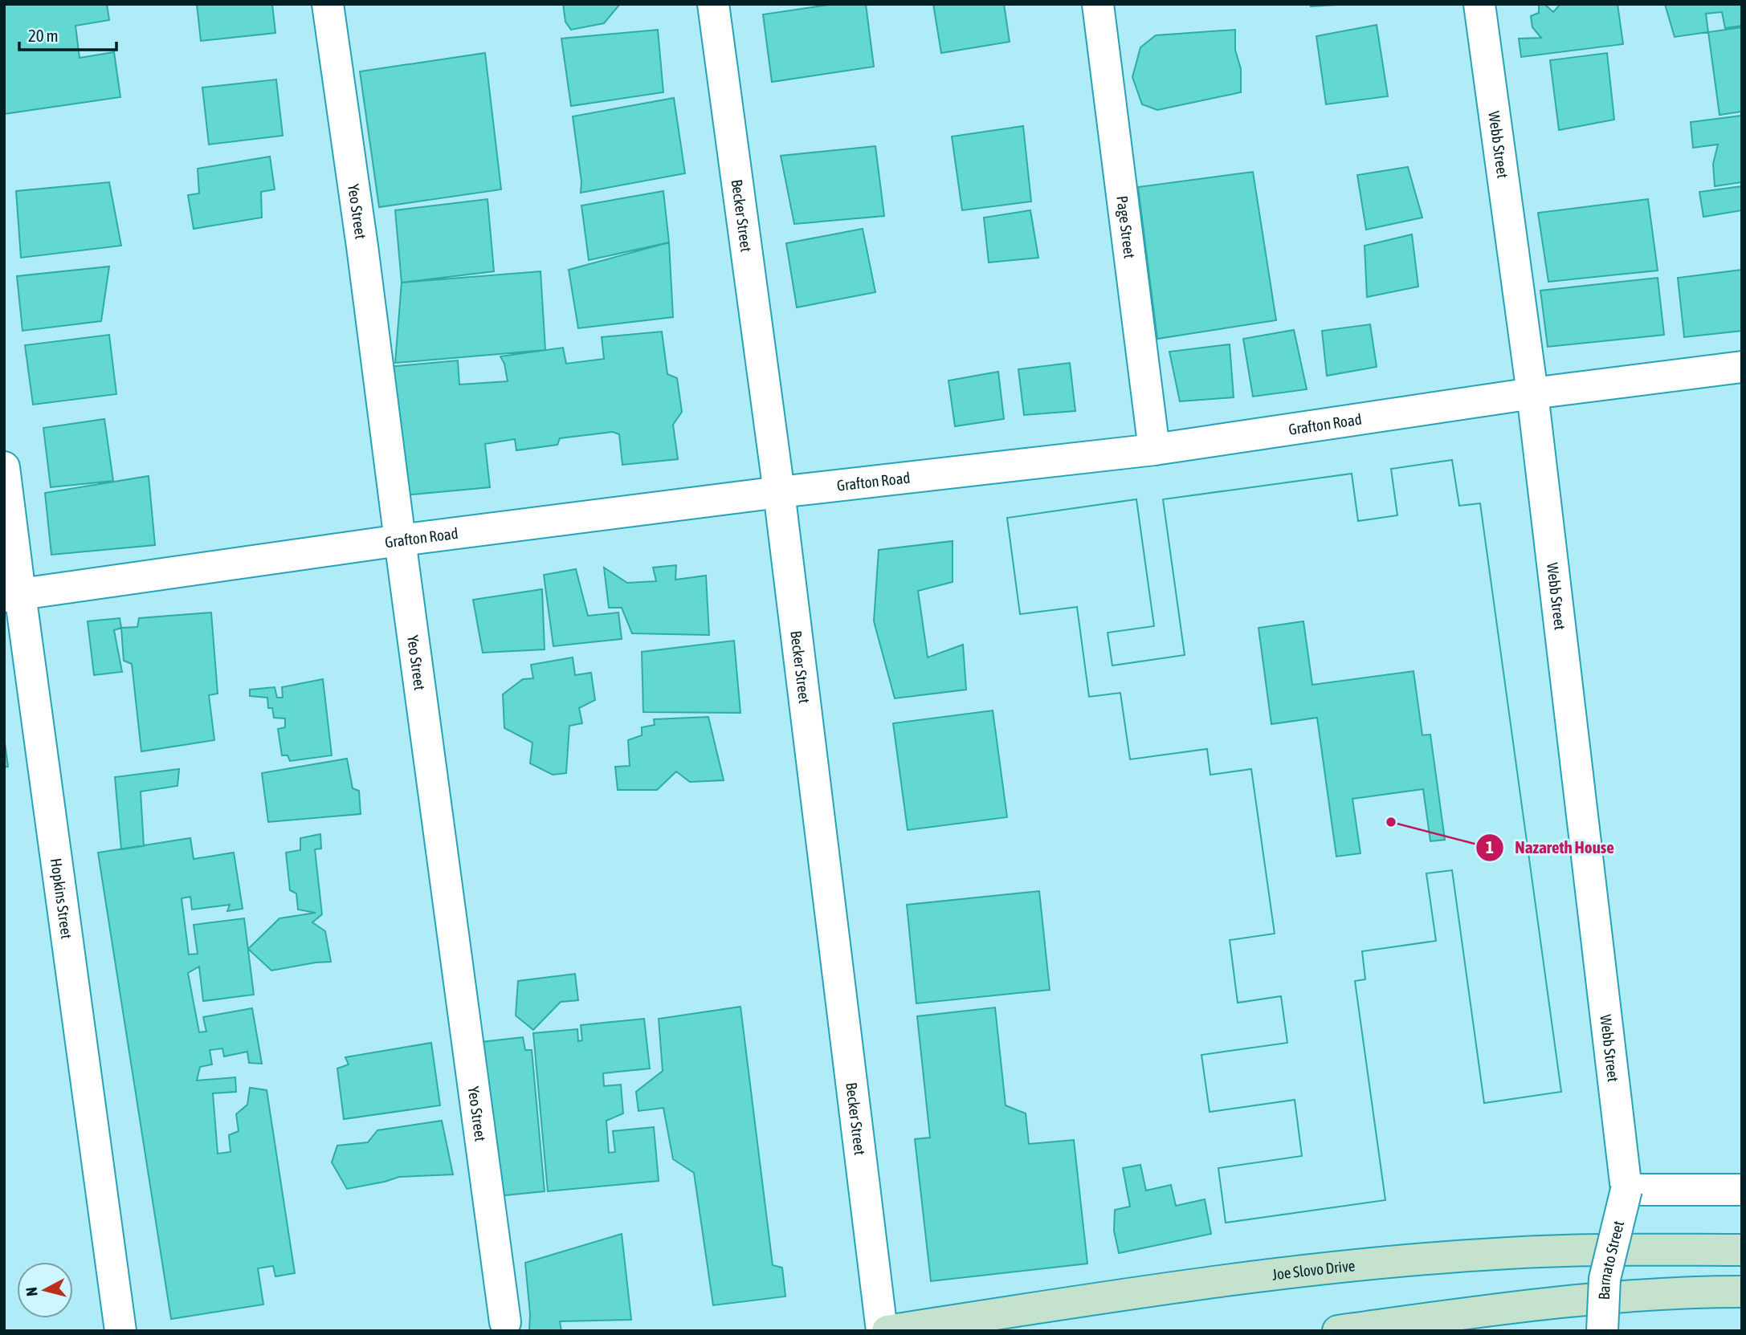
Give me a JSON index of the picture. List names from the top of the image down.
{
  "streets": {
    "main road": ["Joe Slovo Drive"],
    "street": [
      "Webb Street",
      "Yeo Street",
      "Becker Street",
      "Page Street",
      "Grafton Road",
      "Hopkins Street",
      "Barnato Street"
    ]
  },
  "crossings": [
    ["Webb Street", "Grafton Road"],
    ["Webb Street", "Barnato Street"],
    ["Yeo Street", "Grafton Road"],
    ["Becker Street", "Grafton Road"],
    ["Page Street", "Grafton Road"],
    ["Grafton Road", "Hopkins Street"]
  ],
  "places": ["Nazareth House"],
  "scale_bar": "20 m",
  "north": "left"
}
